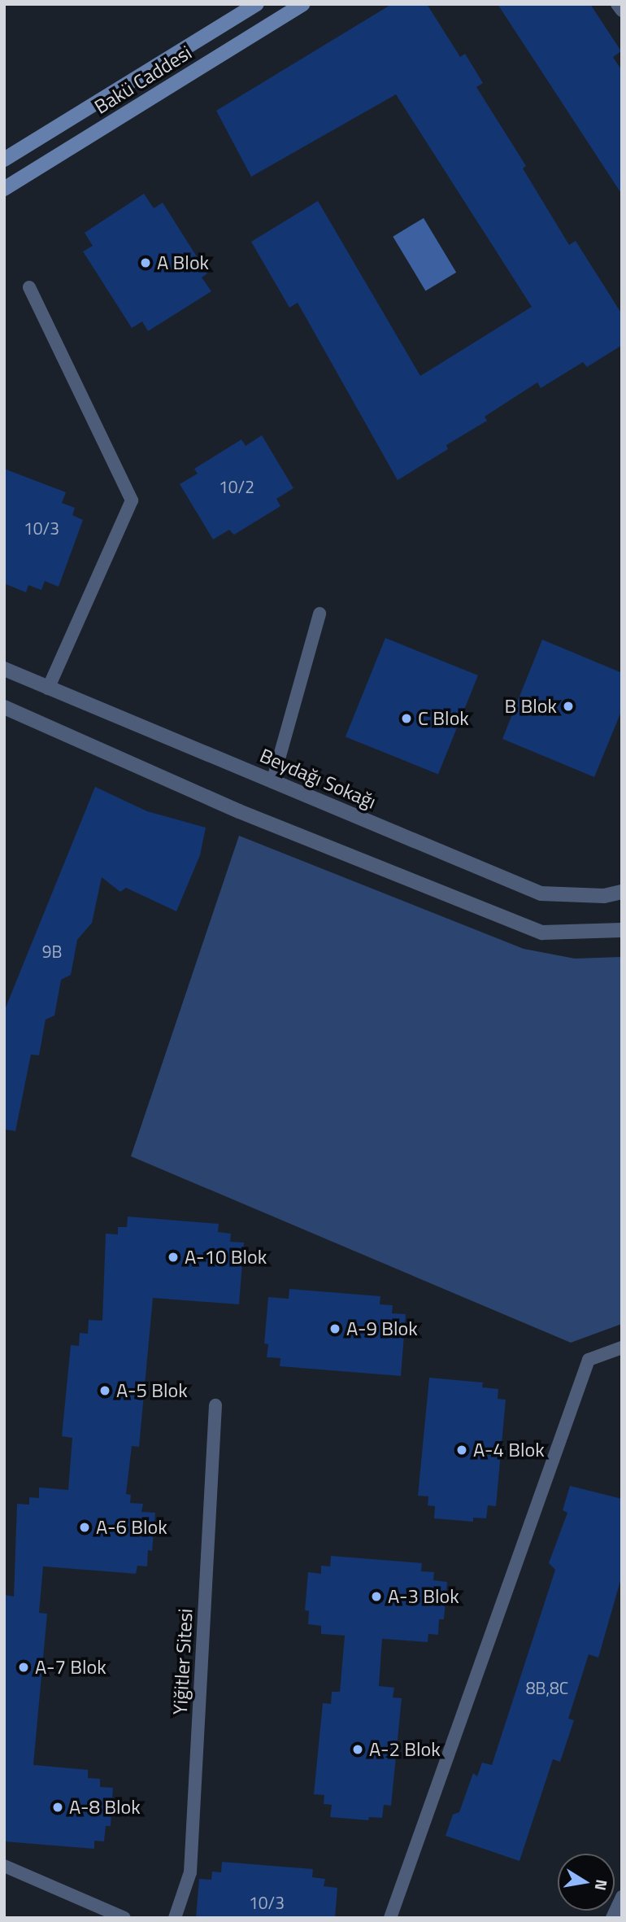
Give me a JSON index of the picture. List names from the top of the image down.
{
  "streets": {
    "main road": ["Bakü Caddesi"],
    "street": ["Beydağı Sokağı"],
    "lane": ["Yiğitler Sitesi"]
  },
  "places": [
    "A Blok",
    "B Blok",
    "C Blok",
    "A-10 Blok",
    "A-9 Blok",
    "A-5 Blok",
    "A-4 Blok",
    "A-6 Blok",
    "A-3 Blok",
    "A-7 Blok",
    "A-2 Blok",
    "A-8 Blok"
  ],
  "house_numbers": [
    "10/2",
    "10/3",
    "9B",
    "8B,8C",
    "10/3"
  ],
  "north": "right"
}
